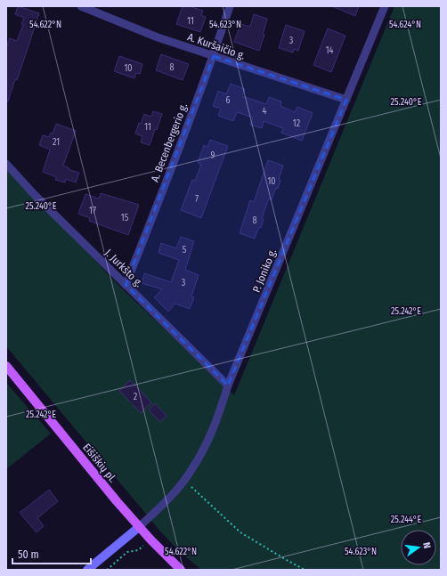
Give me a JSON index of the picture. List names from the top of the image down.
{
  "streets": {
    "main road": ["Eišiškių pl."],
    "street": [
      "A. Kuršaičio g.",
      "A. Becenbergerio g.",
      "J. Jurkšto g.",
      "P. Joniko g."
    ]
  },
  "crossings": [
    ["A. Kuršaičio g.", "A. Becenbergerio g."],
    ["A. Kuršaičio g.", "P. Joniko g."],
    ["A. Becenbergerio g.", "J. Jurkšto g."],
    ["J. Jurkšto g.", "P. Joniko g."],
    ["P. Joniko g.", "Eišiškių pl."]
  ],
  "house_numbers": [
    "11",
    "3",
    "14",
    "8",
    "10",
    "6",
    "4",
    "12",
    "11",
    "21",
    "9",
    "10",
    "7",
    "17",
    "15",
    "8",
    "5",
    "3",
    "2"
  ],
  "scale_bar": "50 m",
  "north": "right",
  "coordinates": [
    "54.622°N",
    "54.623°N",
    "54.624°N",
    "25.240°E",
    "25.242°E",
    "25.244°E"
  ]
}
